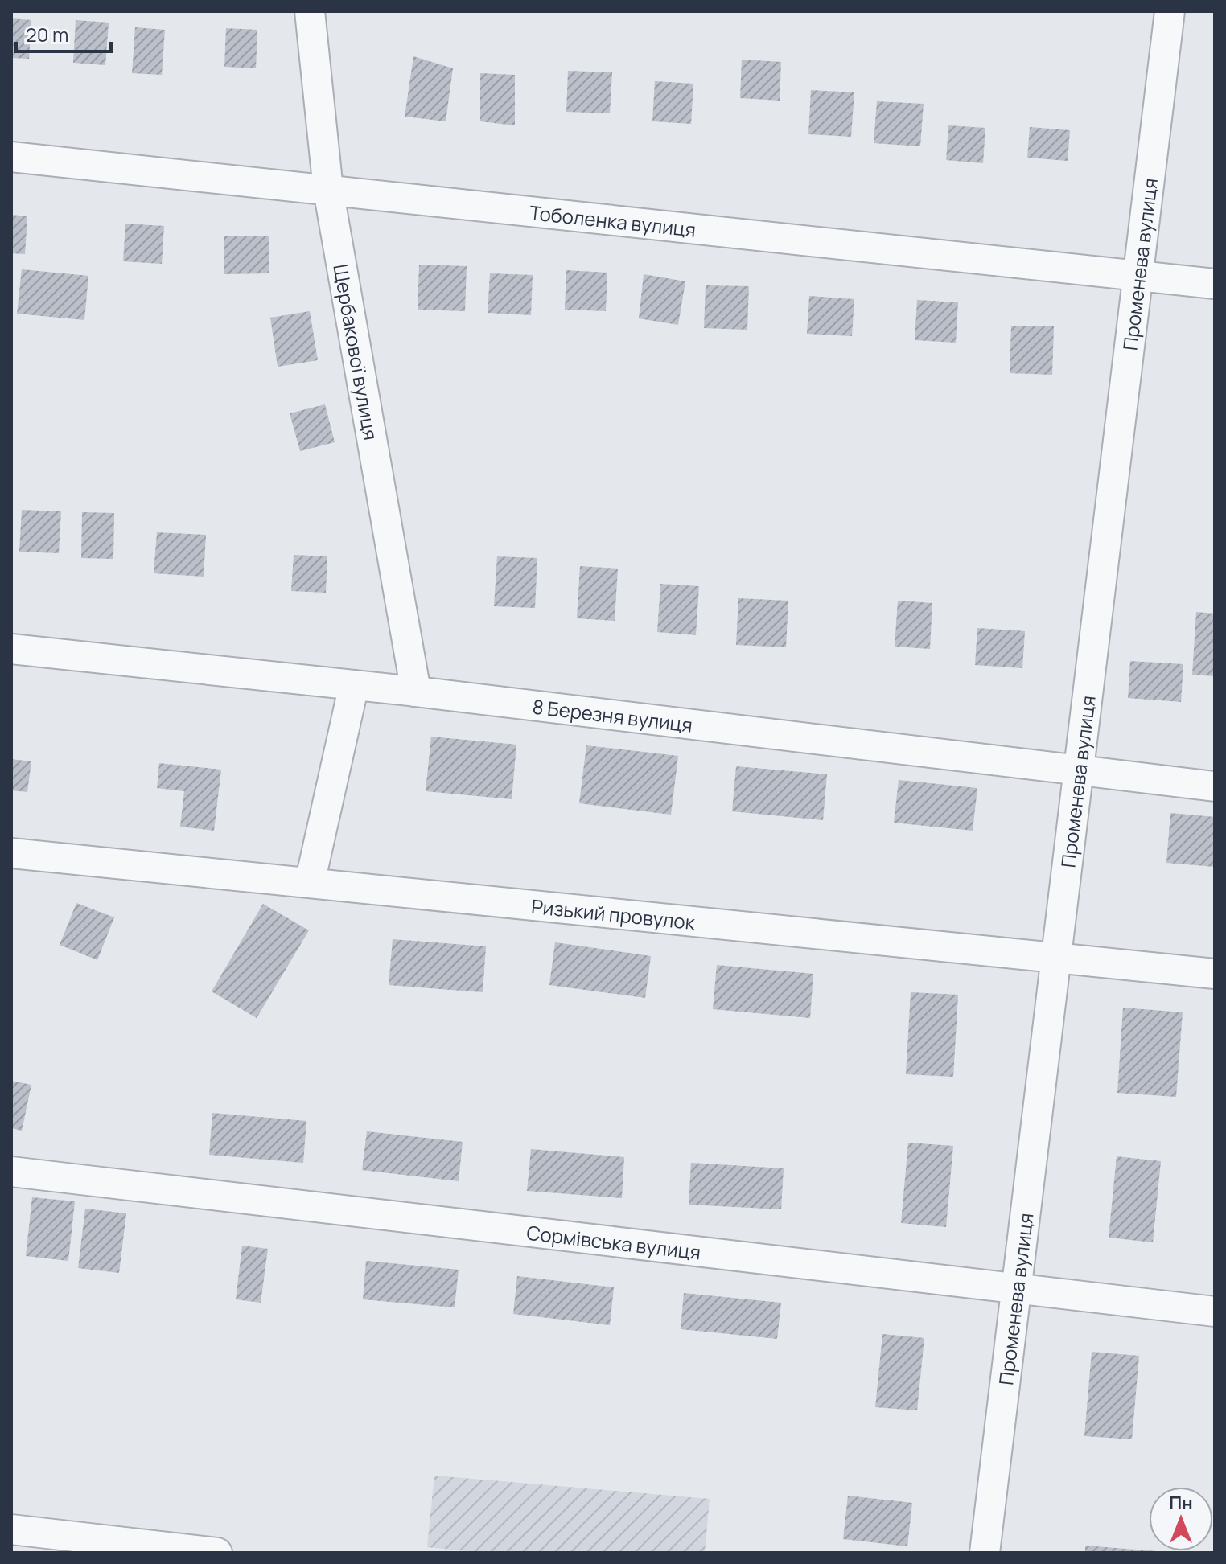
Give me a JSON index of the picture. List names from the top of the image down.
{
  "streets": {
    "street": [
      "Тоболенка вулиця",
      "Променева вулиця",
      "Щербакової вулиця",
      "8 Березня вулиця",
      "Ризький провулок",
      "Сормівська вулиця"
    ]
  },
  "crossings": [
    ["Тоболенка вулиця", "Променева вулиця"],
    ["Тоболенка вулиця", "Щербакової вулиця"],
    ["Променева вулиця", "8 Березня вулиця"],
    ["Променева вулиця", "Ризький провулок"],
    ["Променева вулиця", "Сормівська вулиця"],
    ["Щербакової вулиця", "8 Березня вулиця"]
  ],
  "scale_bar": "20 m",
  "north": "top"
}
